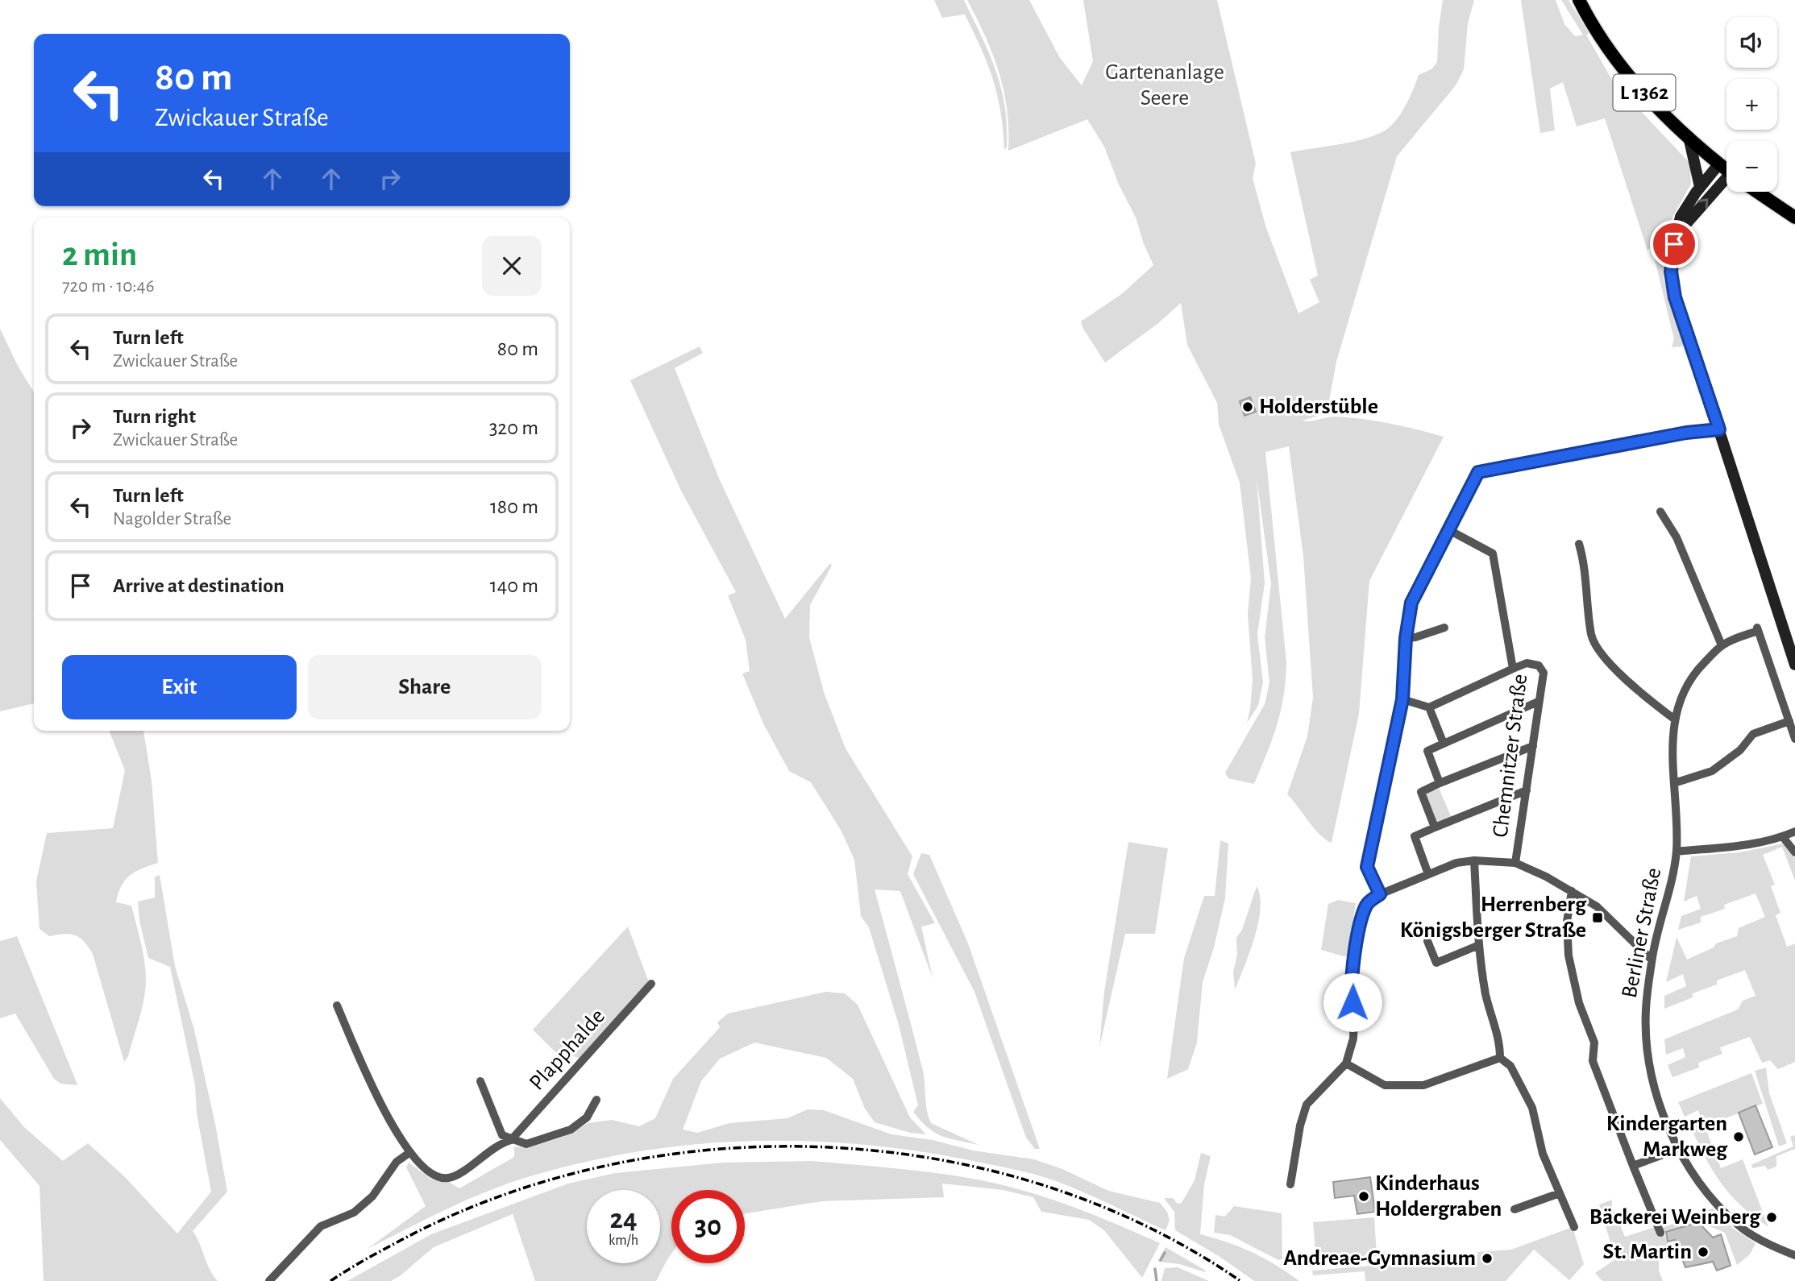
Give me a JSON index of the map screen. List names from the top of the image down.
{
  "streets": {
    "main road": ["L 1362"],
    "street": ["Chemnitzer Straße", "Berliner Straße", "Plapphalde"]
  },
  "parks": ["Gartenanlage Seere"],
  "places": {
    "other": [
      "Holderstüble",
      "Kindergarten Markweg",
      "Kinderhaus Holdergraben",
      "Bäckerei Weinberg",
      "St. Martin",
      "Andreae-Gymnasium"
    ],
    "transit": ["Herrenberg Königsberger Straße"]
  },
  "page": {
    "map_buttons": ["+", "−"],
    "turn": ["80 m", "Zwickauer Straße"],
    "heading": ["2 min", "720 m · 10:46"],
    "list": [
      {
        "name": "Turn left",
        "note": "Zwickauer Straße",
        "value": "80 m"
      },
      {
        "name": "Turn right",
        "note": "Zwickauer Straße",
        "value": "320 m"
      },
      {
        "name": "Turn left",
        "note": "Nagolder Straße",
        "value": "180 m"
      },
      {
        "name": "Arrive at destination",
        "value": "140 m"
      }
    ],
    "buttons": ["Exit", "Share"],
    "speed": "24 km/h",
    "limit": "30"
  }
}
